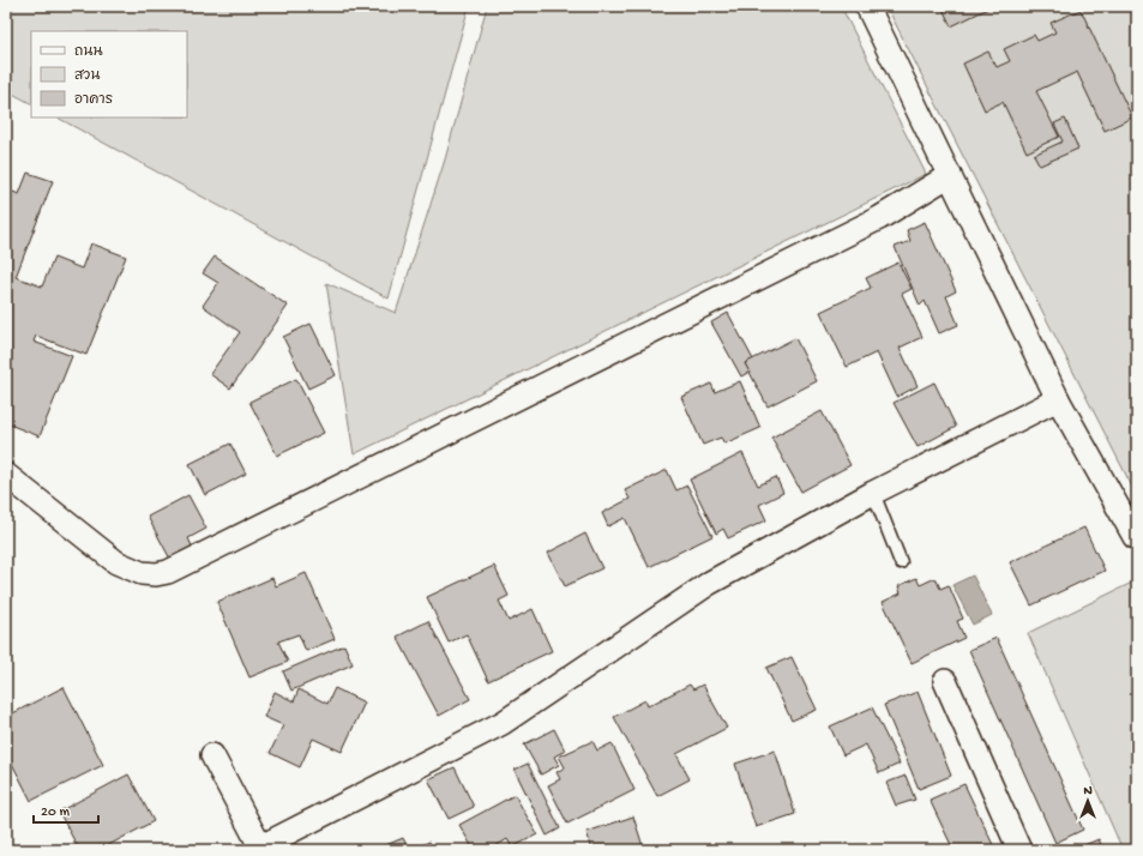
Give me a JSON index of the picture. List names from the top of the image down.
{
  "legend": ["ถนน", "สวน", "อาคาร"],
  "scale_bar": "20 m",
  "north": "top"
}
